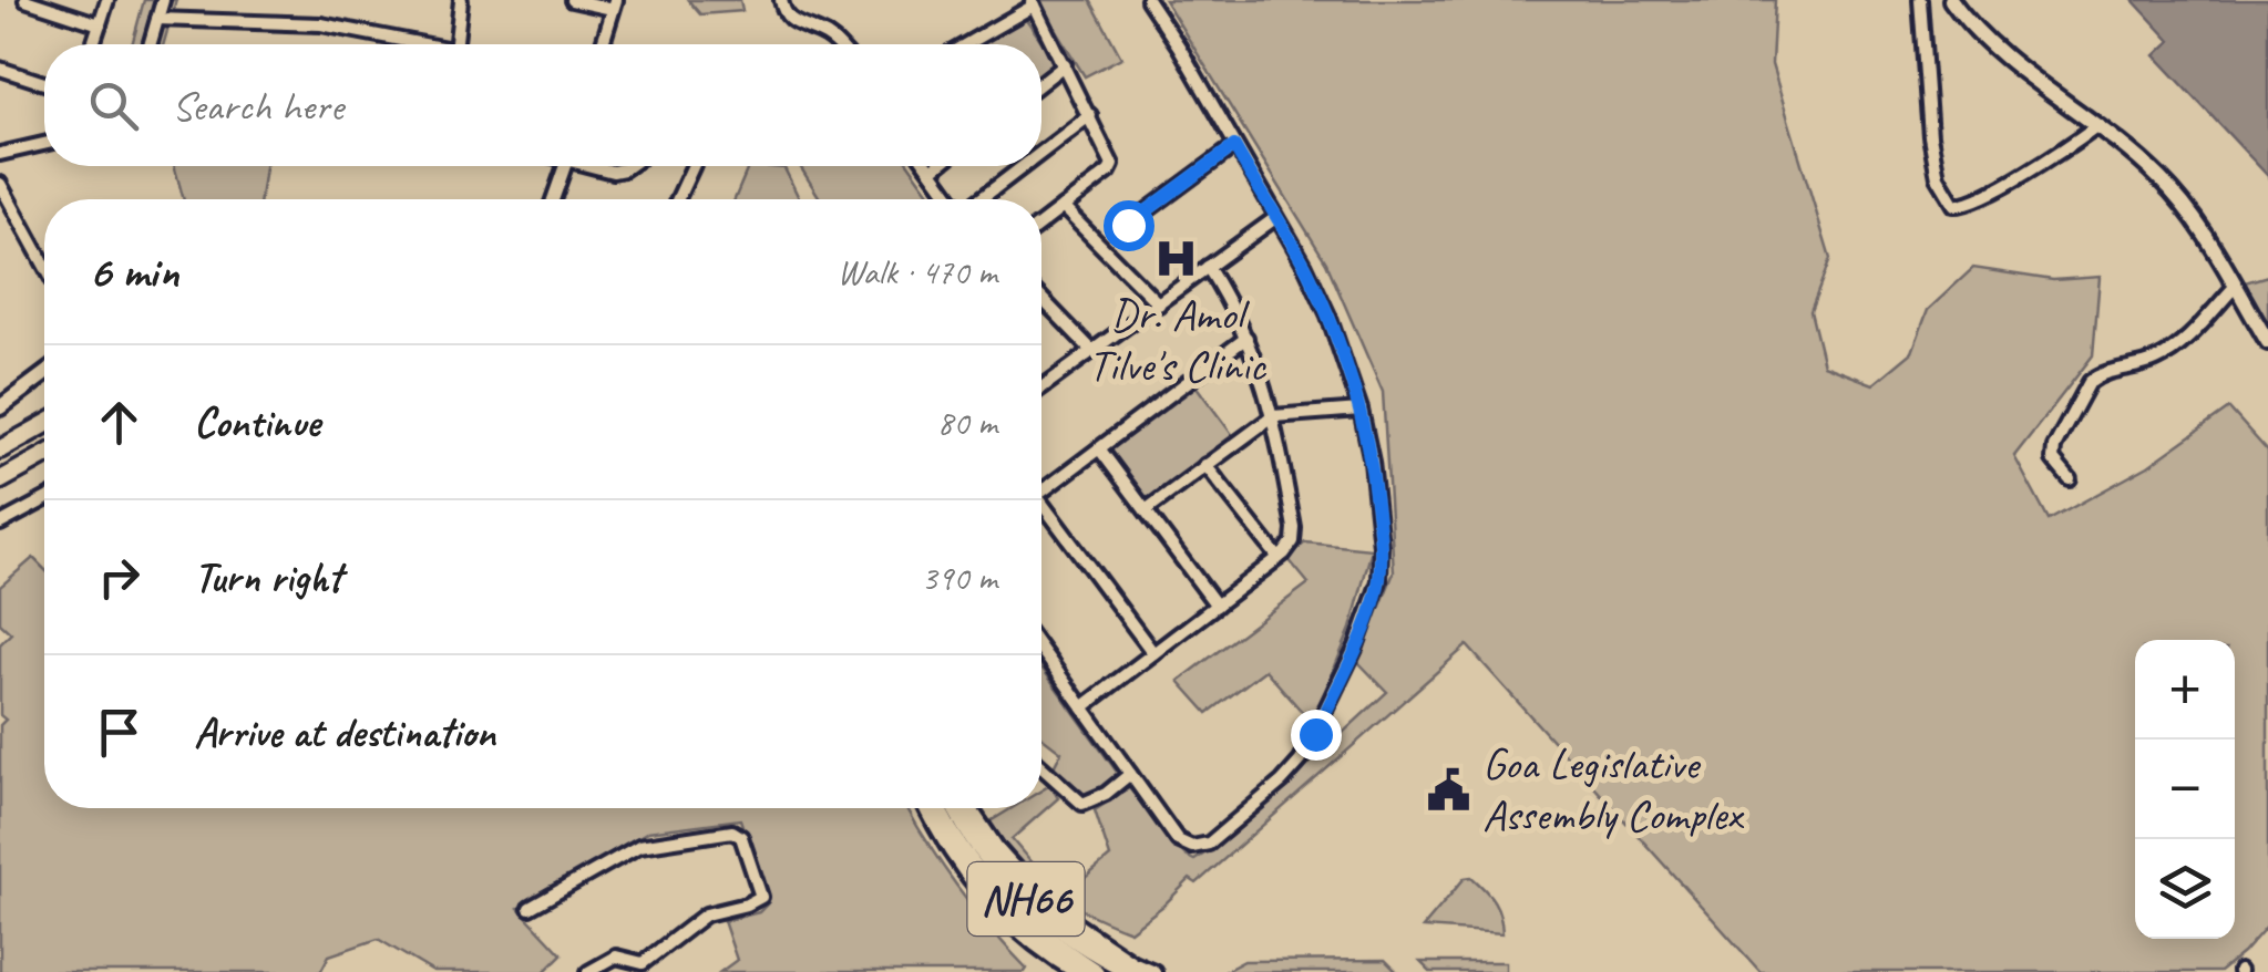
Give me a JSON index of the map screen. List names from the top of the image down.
{
  "streets": {
    "highway": ["NH66"]
  },
  "places": {
    "hospital": ["Dr. Amol Tilve's Clinic"],
    "public building": ["Goa Legislative Assembly Complex"]
  },
  "page": {
    "search": "Search here",
    "heading": ["6 min", "Walk · 470 m"],
    "list": [
      ["Continue", "80 m"],
      ["Turn right", "390 m"],
      "Arrive at destination"
    ],
    "map_buttons": ["+", "−"]
  }
}
